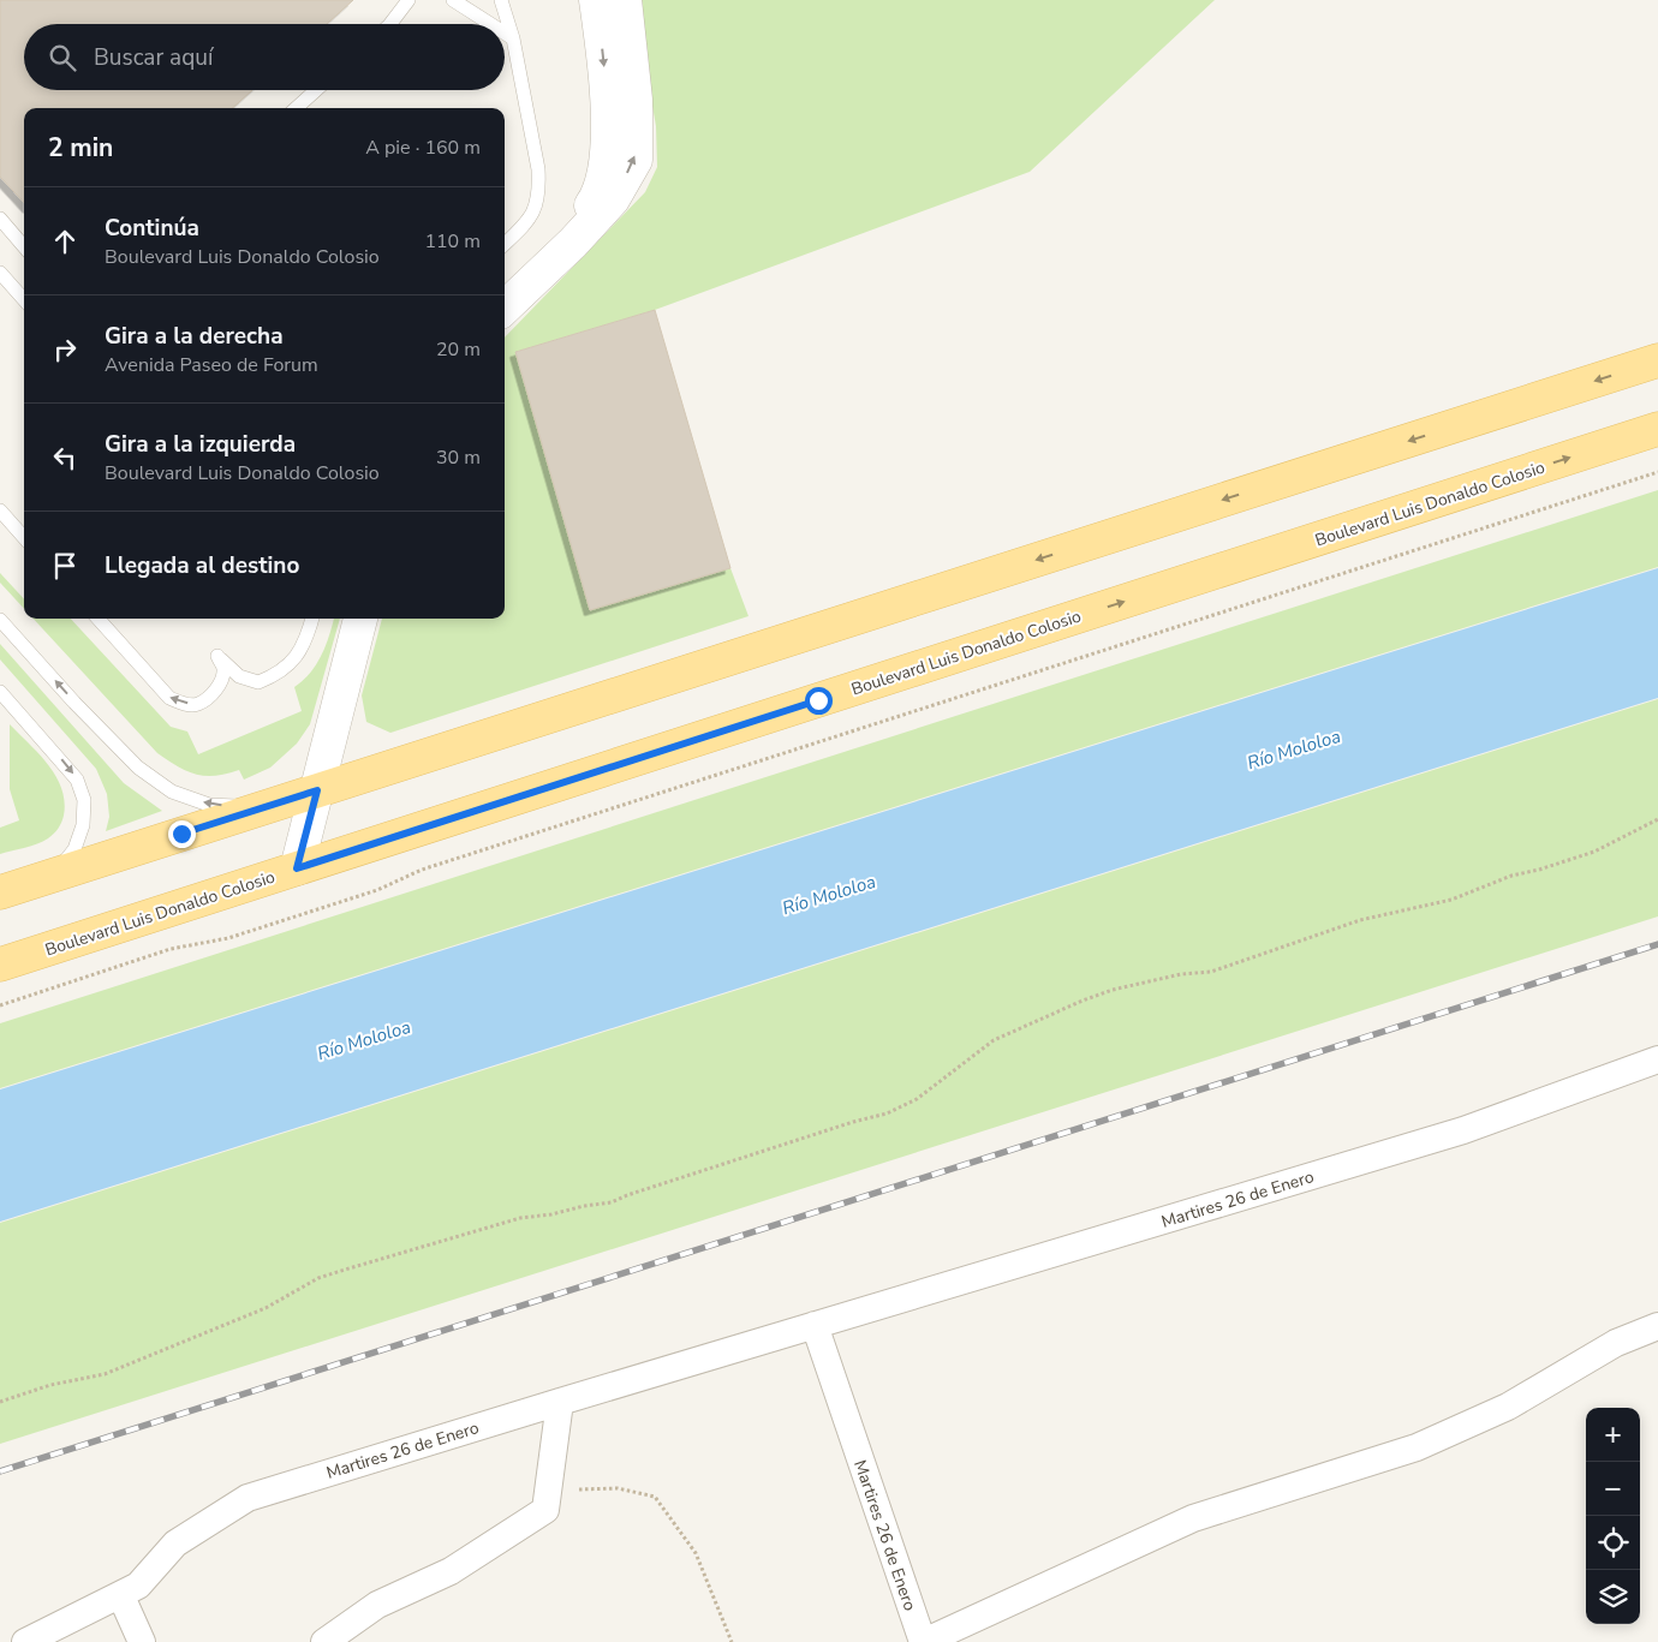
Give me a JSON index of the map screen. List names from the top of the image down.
{
  "streets": {
    "main road": ["Boulevard Luis Donaldo Colosio"],
    "street": ["Martires 26 de Enero"]
  },
  "water": ["Río Mololoa"],
  "page": {
    "search": "Buscar aquí",
    "heading": ["2 min", "A pie · 160 m"],
    "list": [
      ["Continúa", "Boulevard Luis Donaldo Colosio", "110 m"],
      ["Gira a la derecha", "Avenida Paseo de Forum", "20 m"],
      ["Gira a la izquierda", "Boulevard Luis Donaldo Colosio", "30 m"],
      "Llegada al destino"
    ],
    "map_buttons": ["+", "−"]
  }
}
